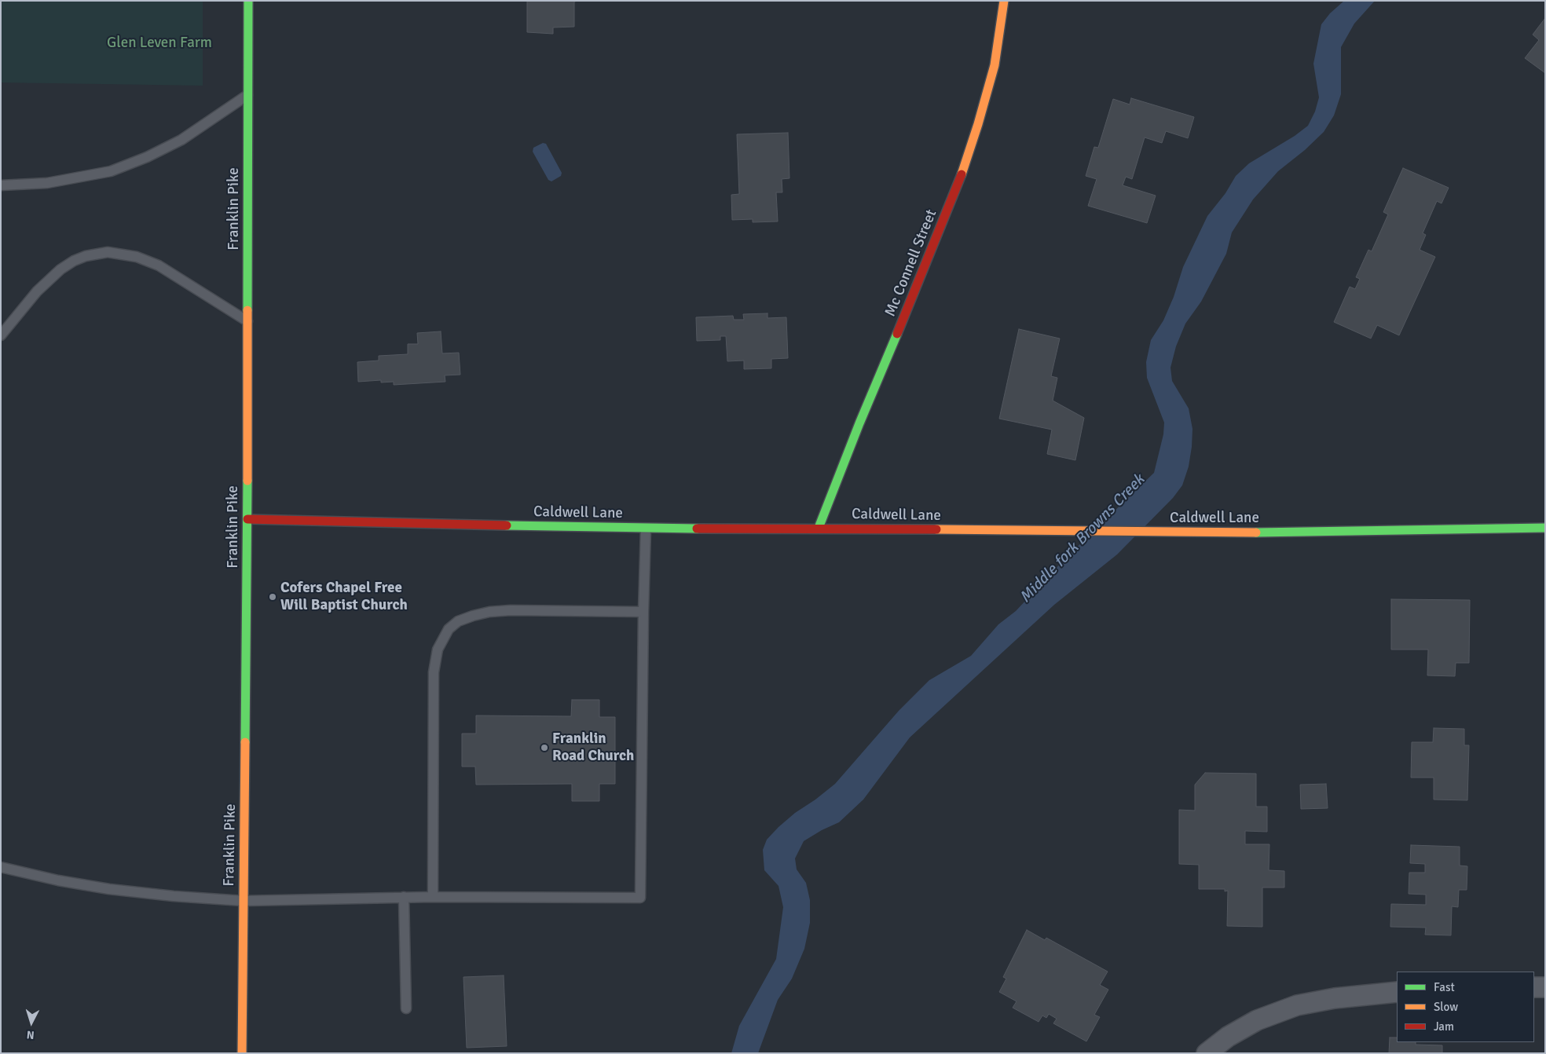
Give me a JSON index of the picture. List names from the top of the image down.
{
  "streets": {
    "street": ["Franklin Pike", "Mc Connell Street", "Caldwell Lane"]
  },
  "crossings": [
    ["Franklin Pike", "Caldwell Lane"],
    ["Mc Connell Street", "Caldwell Lane"]
  ],
  "water": ["Middle fork Browns Creek"],
  "parks": ["Glen Leven Farm"],
  "places": ["Cofers Chapel Free Will Baptist Church", "Franklin Road Church"],
  "legend": ["Fast", "Slow", "Jam"],
  "north": "bottom"
}
